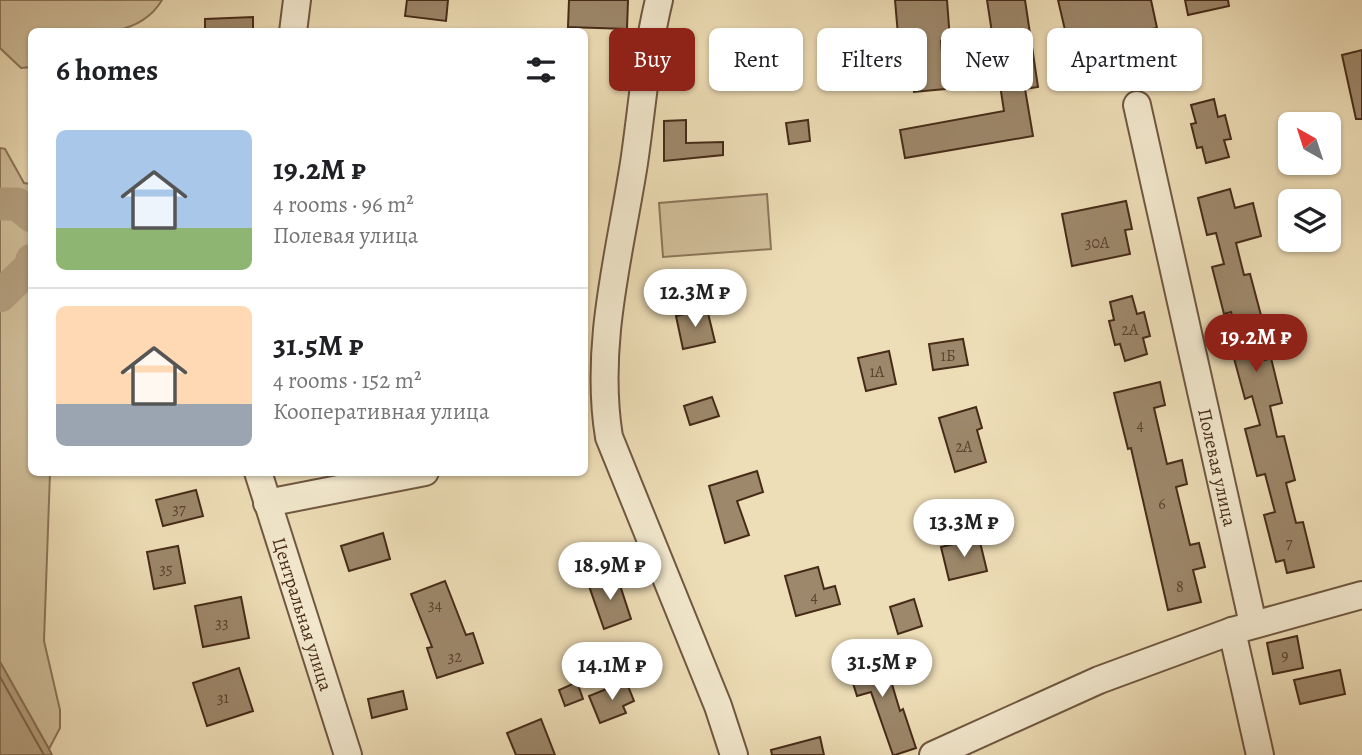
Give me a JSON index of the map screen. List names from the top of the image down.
{
  "streets": {
    "street": ["Полевая улица", "Центральная улица"]
  },
  "house_numbers": [
    "30А",
    "2А",
    "1Б",
    "1А",
    "4",
    "2А",
    "6",
    "37",
    "7",
    "35",
    "8",
    "4",
    "34",
    "33",
    "9",
    "32",
    "31"
  ],
  "north": "top left",
  "page": {
    "chip": [
      "Buy",
      "Rent",
      "Filters",
      "New",
      "Apartment"
    ],
    "heading": "6 homes",
    "list": [
      {
        "name": "19.2M ₽",
        "note": "4 rooms · 96 m² · Полевая улица"
      },
      {
        "name": "31.5M ₽",
        "note": "4 rooms · 152 m² · Кооперативная улица"
      }
    ],
    "price": [
      "12.3M ₽",
      "19.2M ₽",
      "13.3M ₽",
      "18.9M ₽",
      "31.5M ₽",
      "14.1M ₽"
    ]
  }
}
